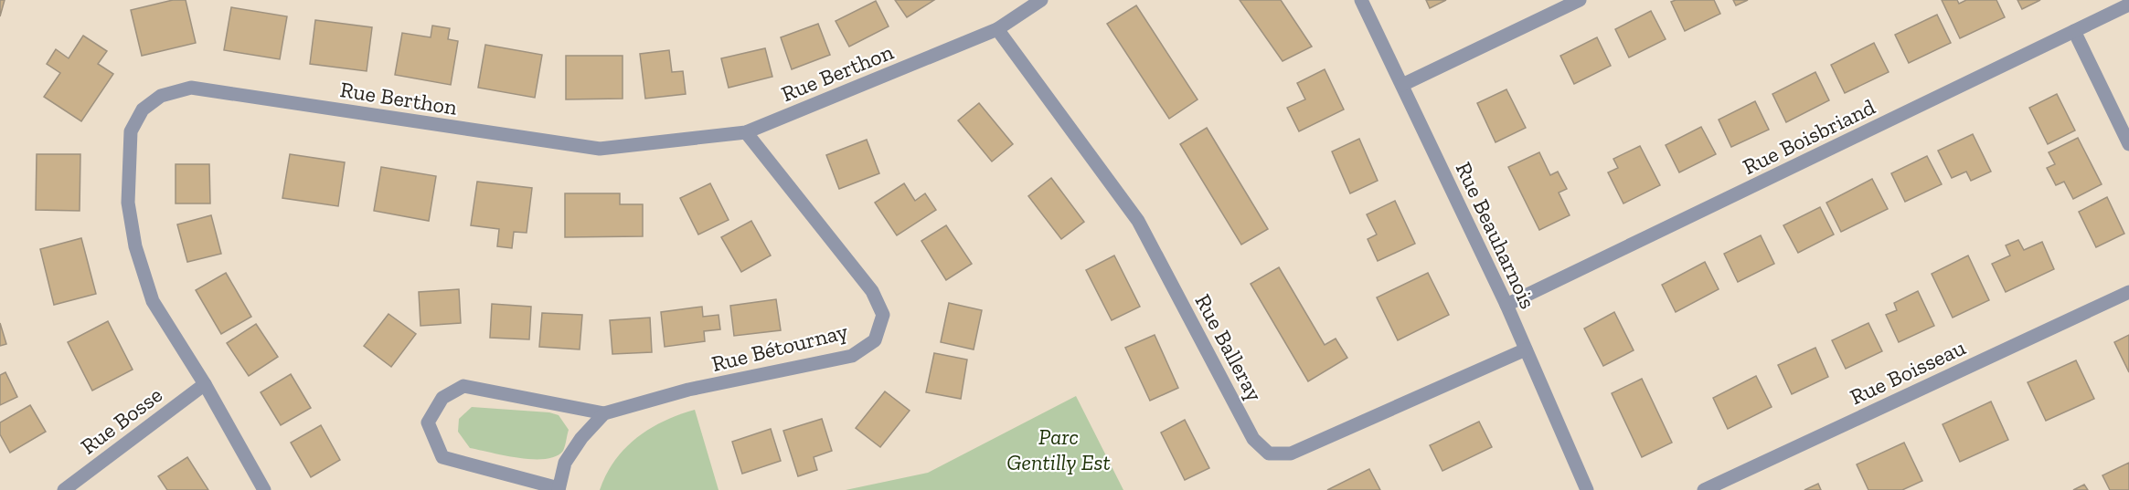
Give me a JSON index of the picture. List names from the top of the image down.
{
  "streets": {
    "street": [
      "Rue Berthon",
      "Rue Boisbriand",
      "Rue Beauharnois",
      "Rue Bétournay",
      "Rue Balleray",
      "Rue Boisseau",
      "Rue Bosse"
    ]
  },
  "crossings": [
    ["Rue Berthon", "Rue Bétournay"],
    ["Rue Berthon", "Rue Balleray"],
    ["Rue Berthon", "Rue Bosse"],
    ["Rue Boisbriand", "Rue Beauharnois"],
    ["Rue Beauharnois", "Rue Balleray"]
  ],
  "parks": ["Parc Gentilly Est"]
}
